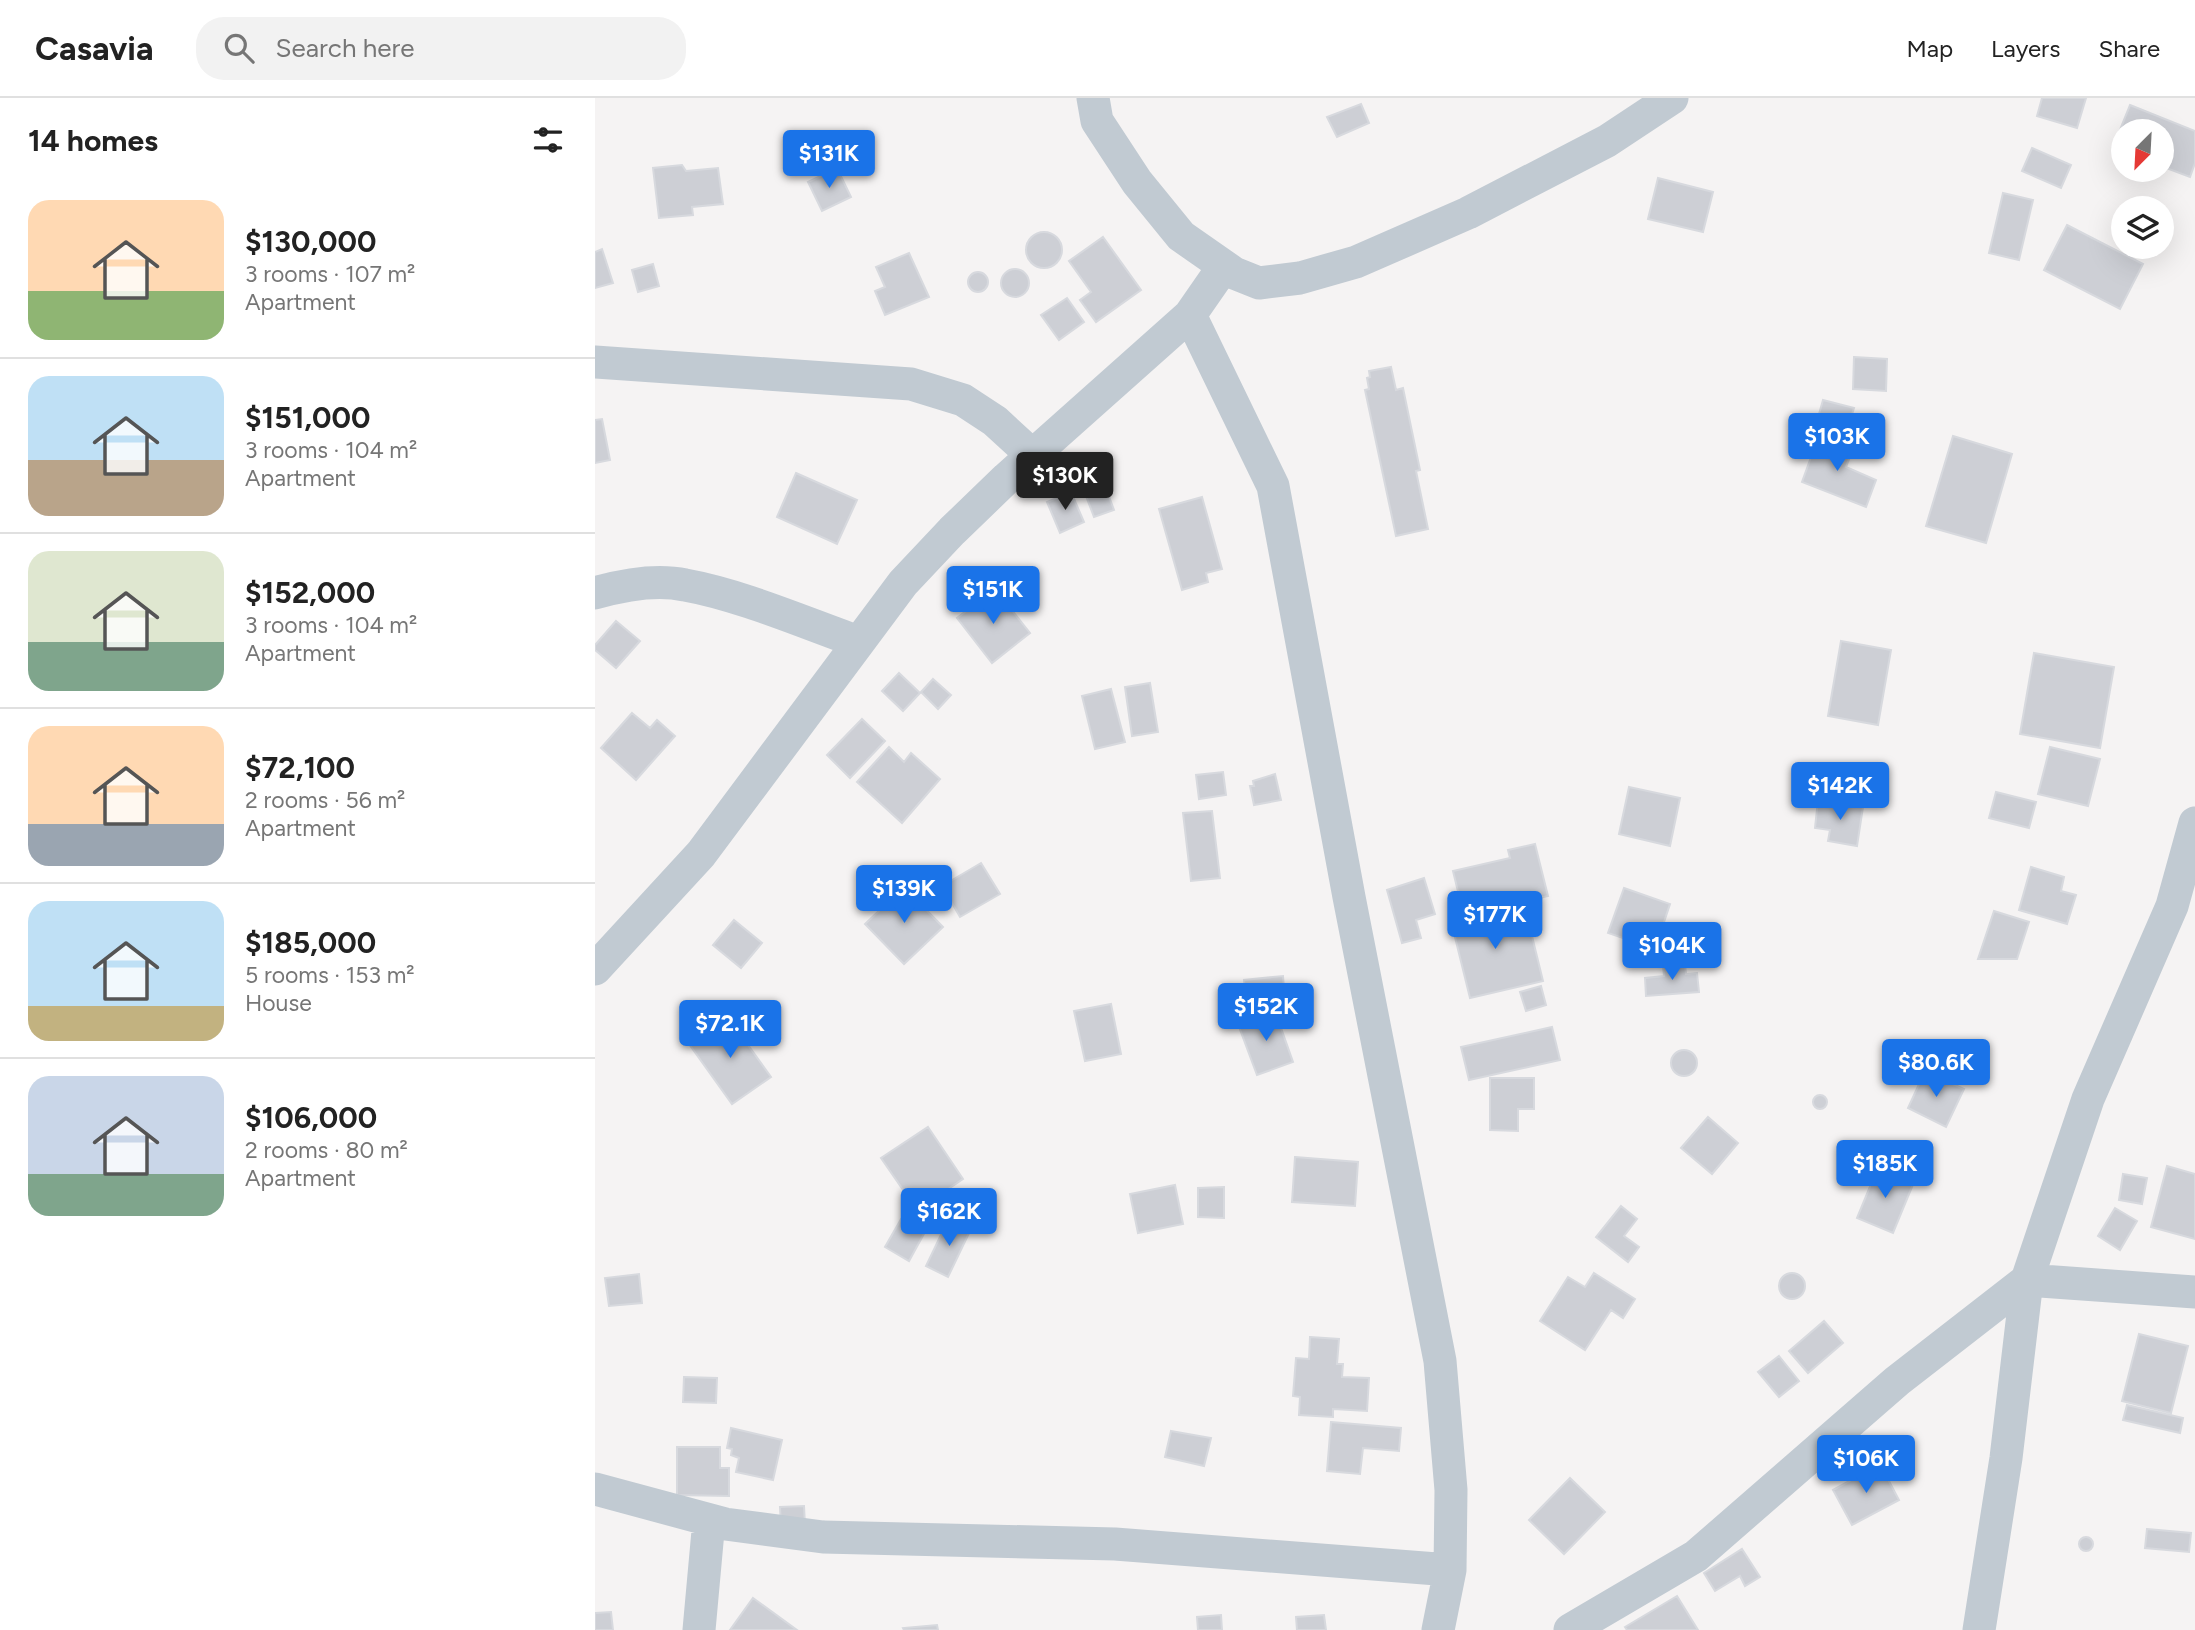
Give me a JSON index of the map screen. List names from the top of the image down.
{
  "north": "bottom left",
  "page": {
    "header": "Casavia",
    "search": "Search here",
    "nav": ["Map", "Layers", "Share"],
    "heading": "14 homes",
    "price": [
      "$131K",
      "$103K",
      "$130K",
      "$151K",
      "$142K",
      "$139K",
      "$177K",
      "$104K",
      "$152K",
      "$72.1K",
      "$80.6K",
      "$185K",
      "$162K",
      "$106K"
    ],
    "list": [
      {
        "name": "$130,000",
        "note": "3 rooms · 107 m² · Apartment"
      },
      {
        "name": "$151,000",
        "note": "3 rooms · 104 m² · Apartment"
      },
      {
        "name": "$152,000",
        "note": "3 rooms · 104 m² · Apartment"
      },
      {
        "name": "$72,100",
        "note": "2 rooms · 56 m² · Apartment"
      },
      {
        "name": "$185,000",
        "note": "5 rooms · 153 m² · House"
      },
      {
        "name": "$106,000",
        "note": "2 rooms · 80 m² · Apartment"
      }
    ]
  }
}
